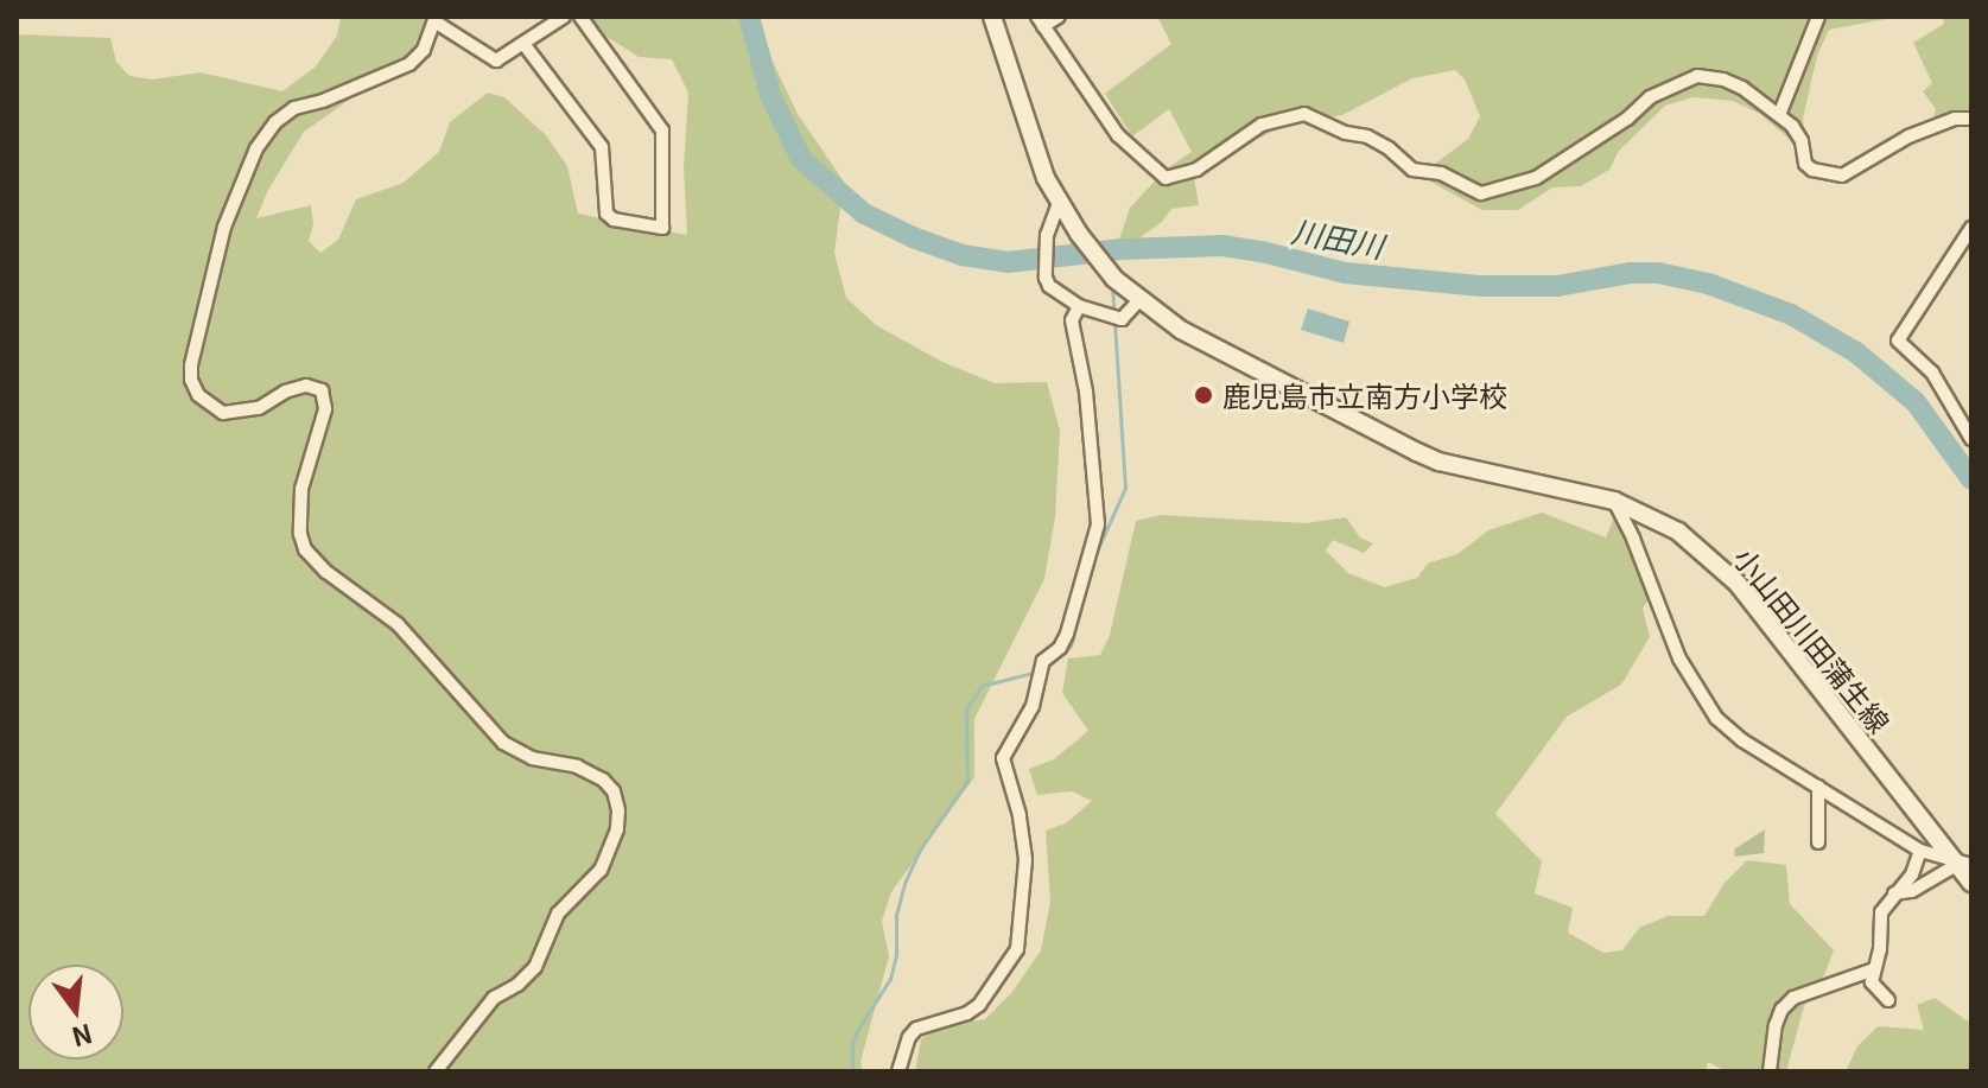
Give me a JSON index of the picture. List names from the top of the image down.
{
  "streets": {
    "main road": ["小山田川田蒲生線"]
  },
  "water": ["川田川"],
  "places": ["鹿児島市立南方小学校"],
  "north": "bottom"
}
